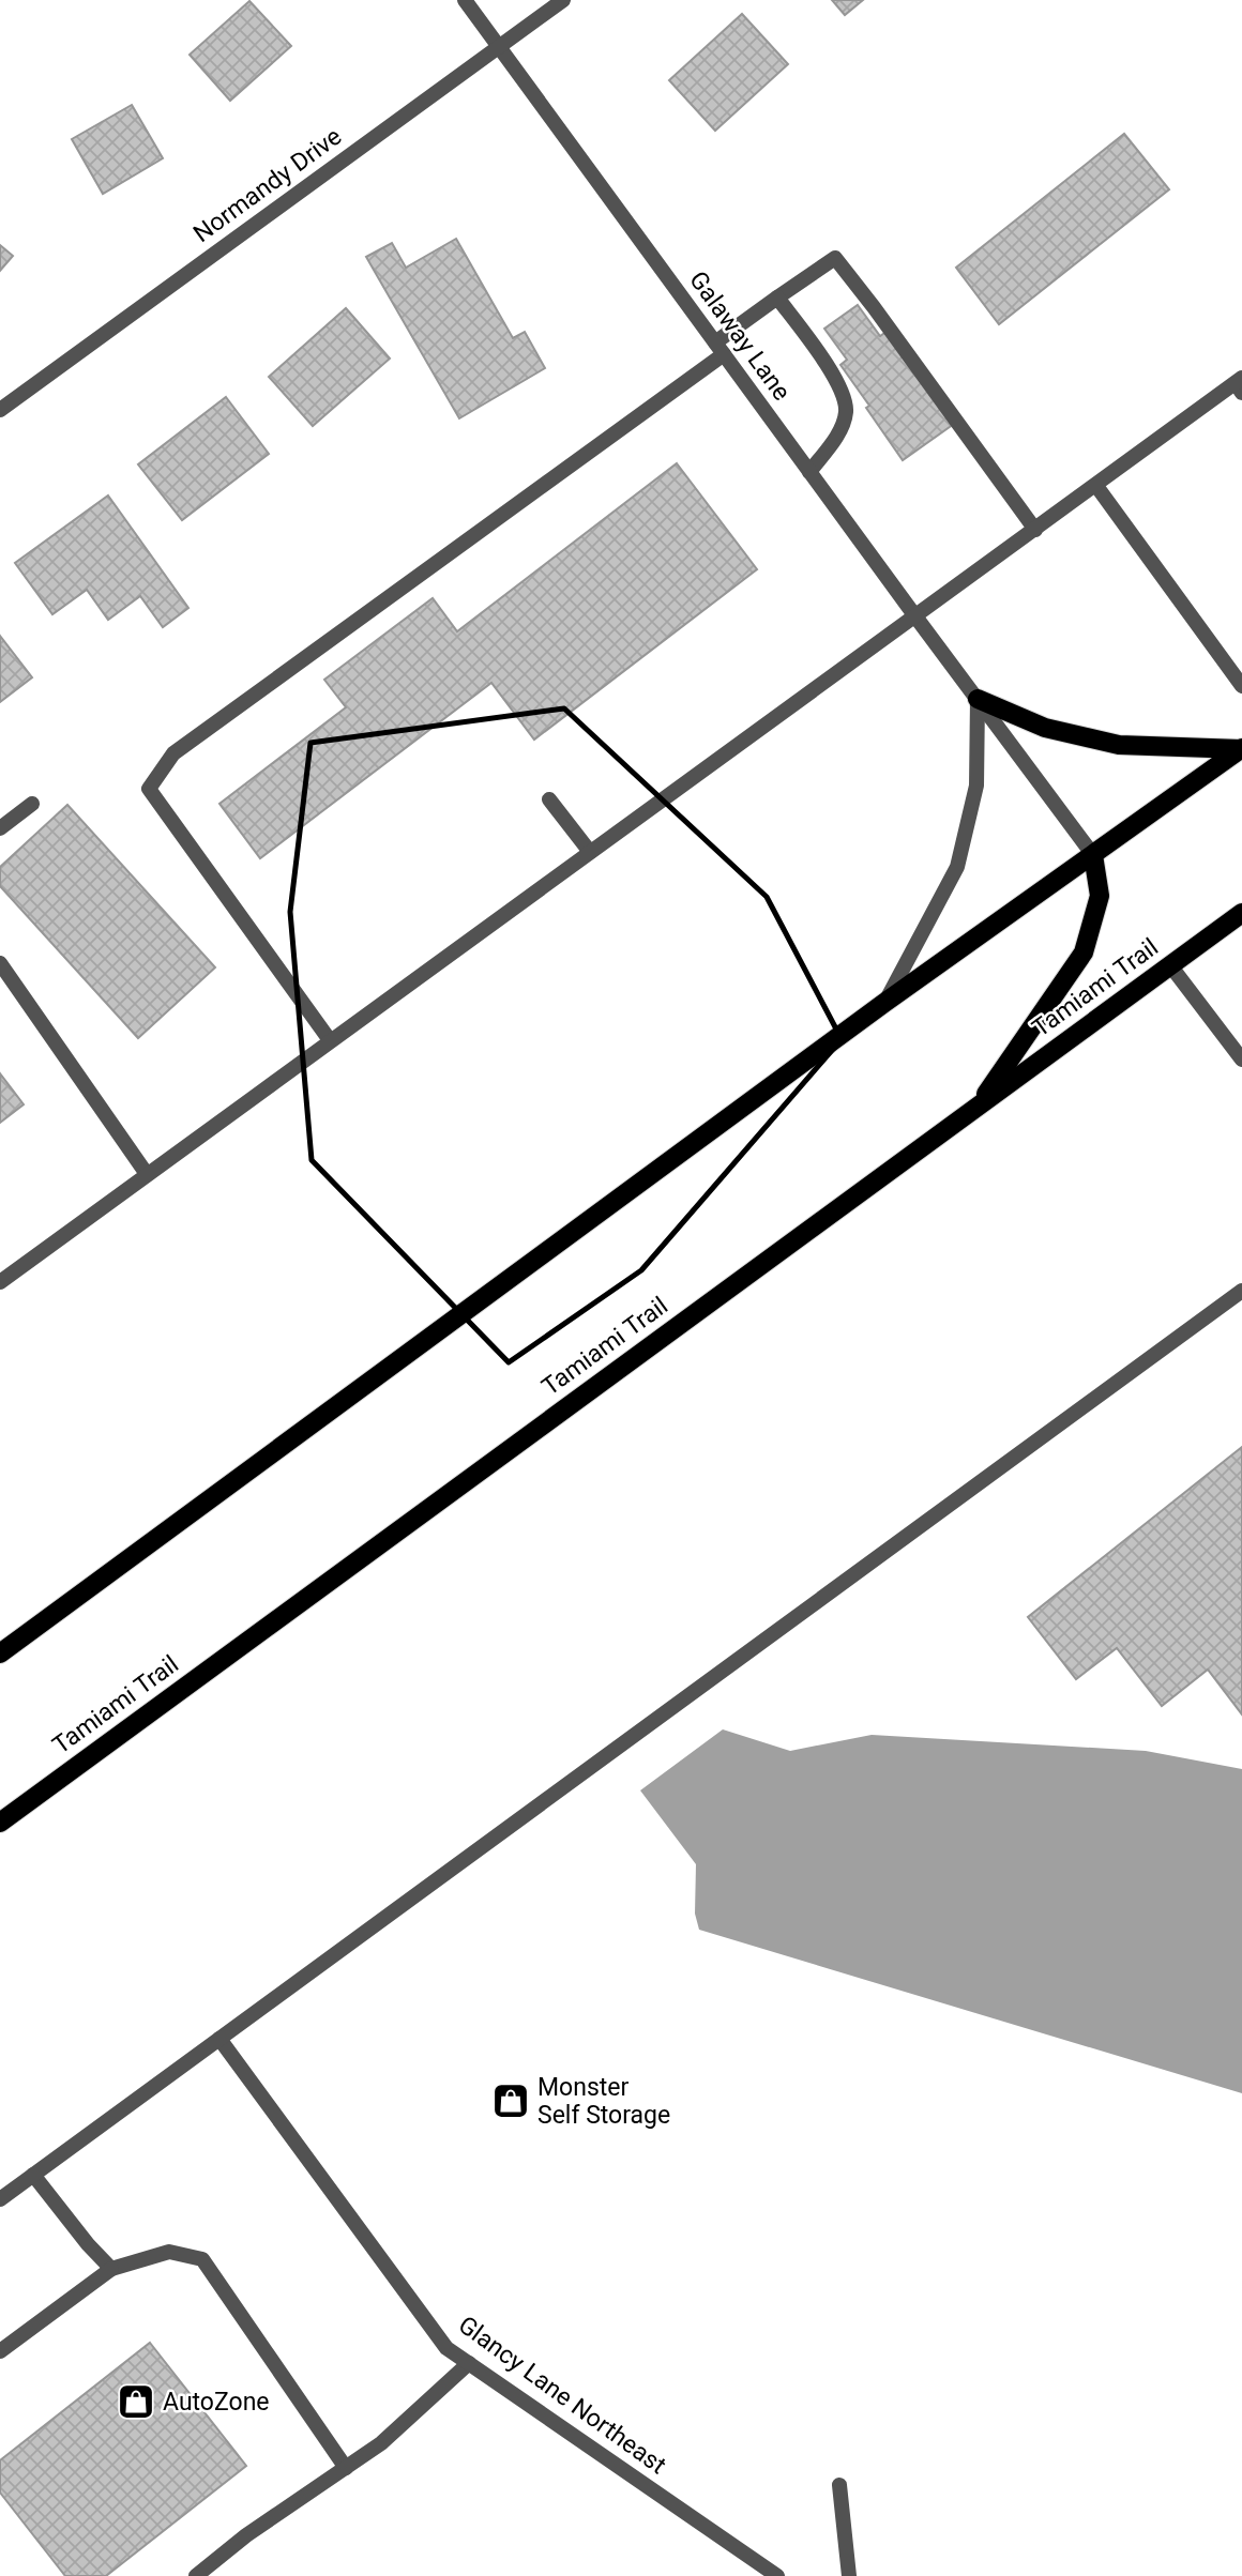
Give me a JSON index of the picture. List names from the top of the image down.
{
  "streets": {
    "main road": ["Tamiami Trail"],
    "street": ["Normandy Drive", "Galaway Lane", "Glancy Lane Northeast"]
  },
  "crossings": [
    ["Normandy Drive", "Galaway Lane"]
  ],
  "places": {
    "shop": ["Monster Self Storage", "AutoZone"]
  }
}
